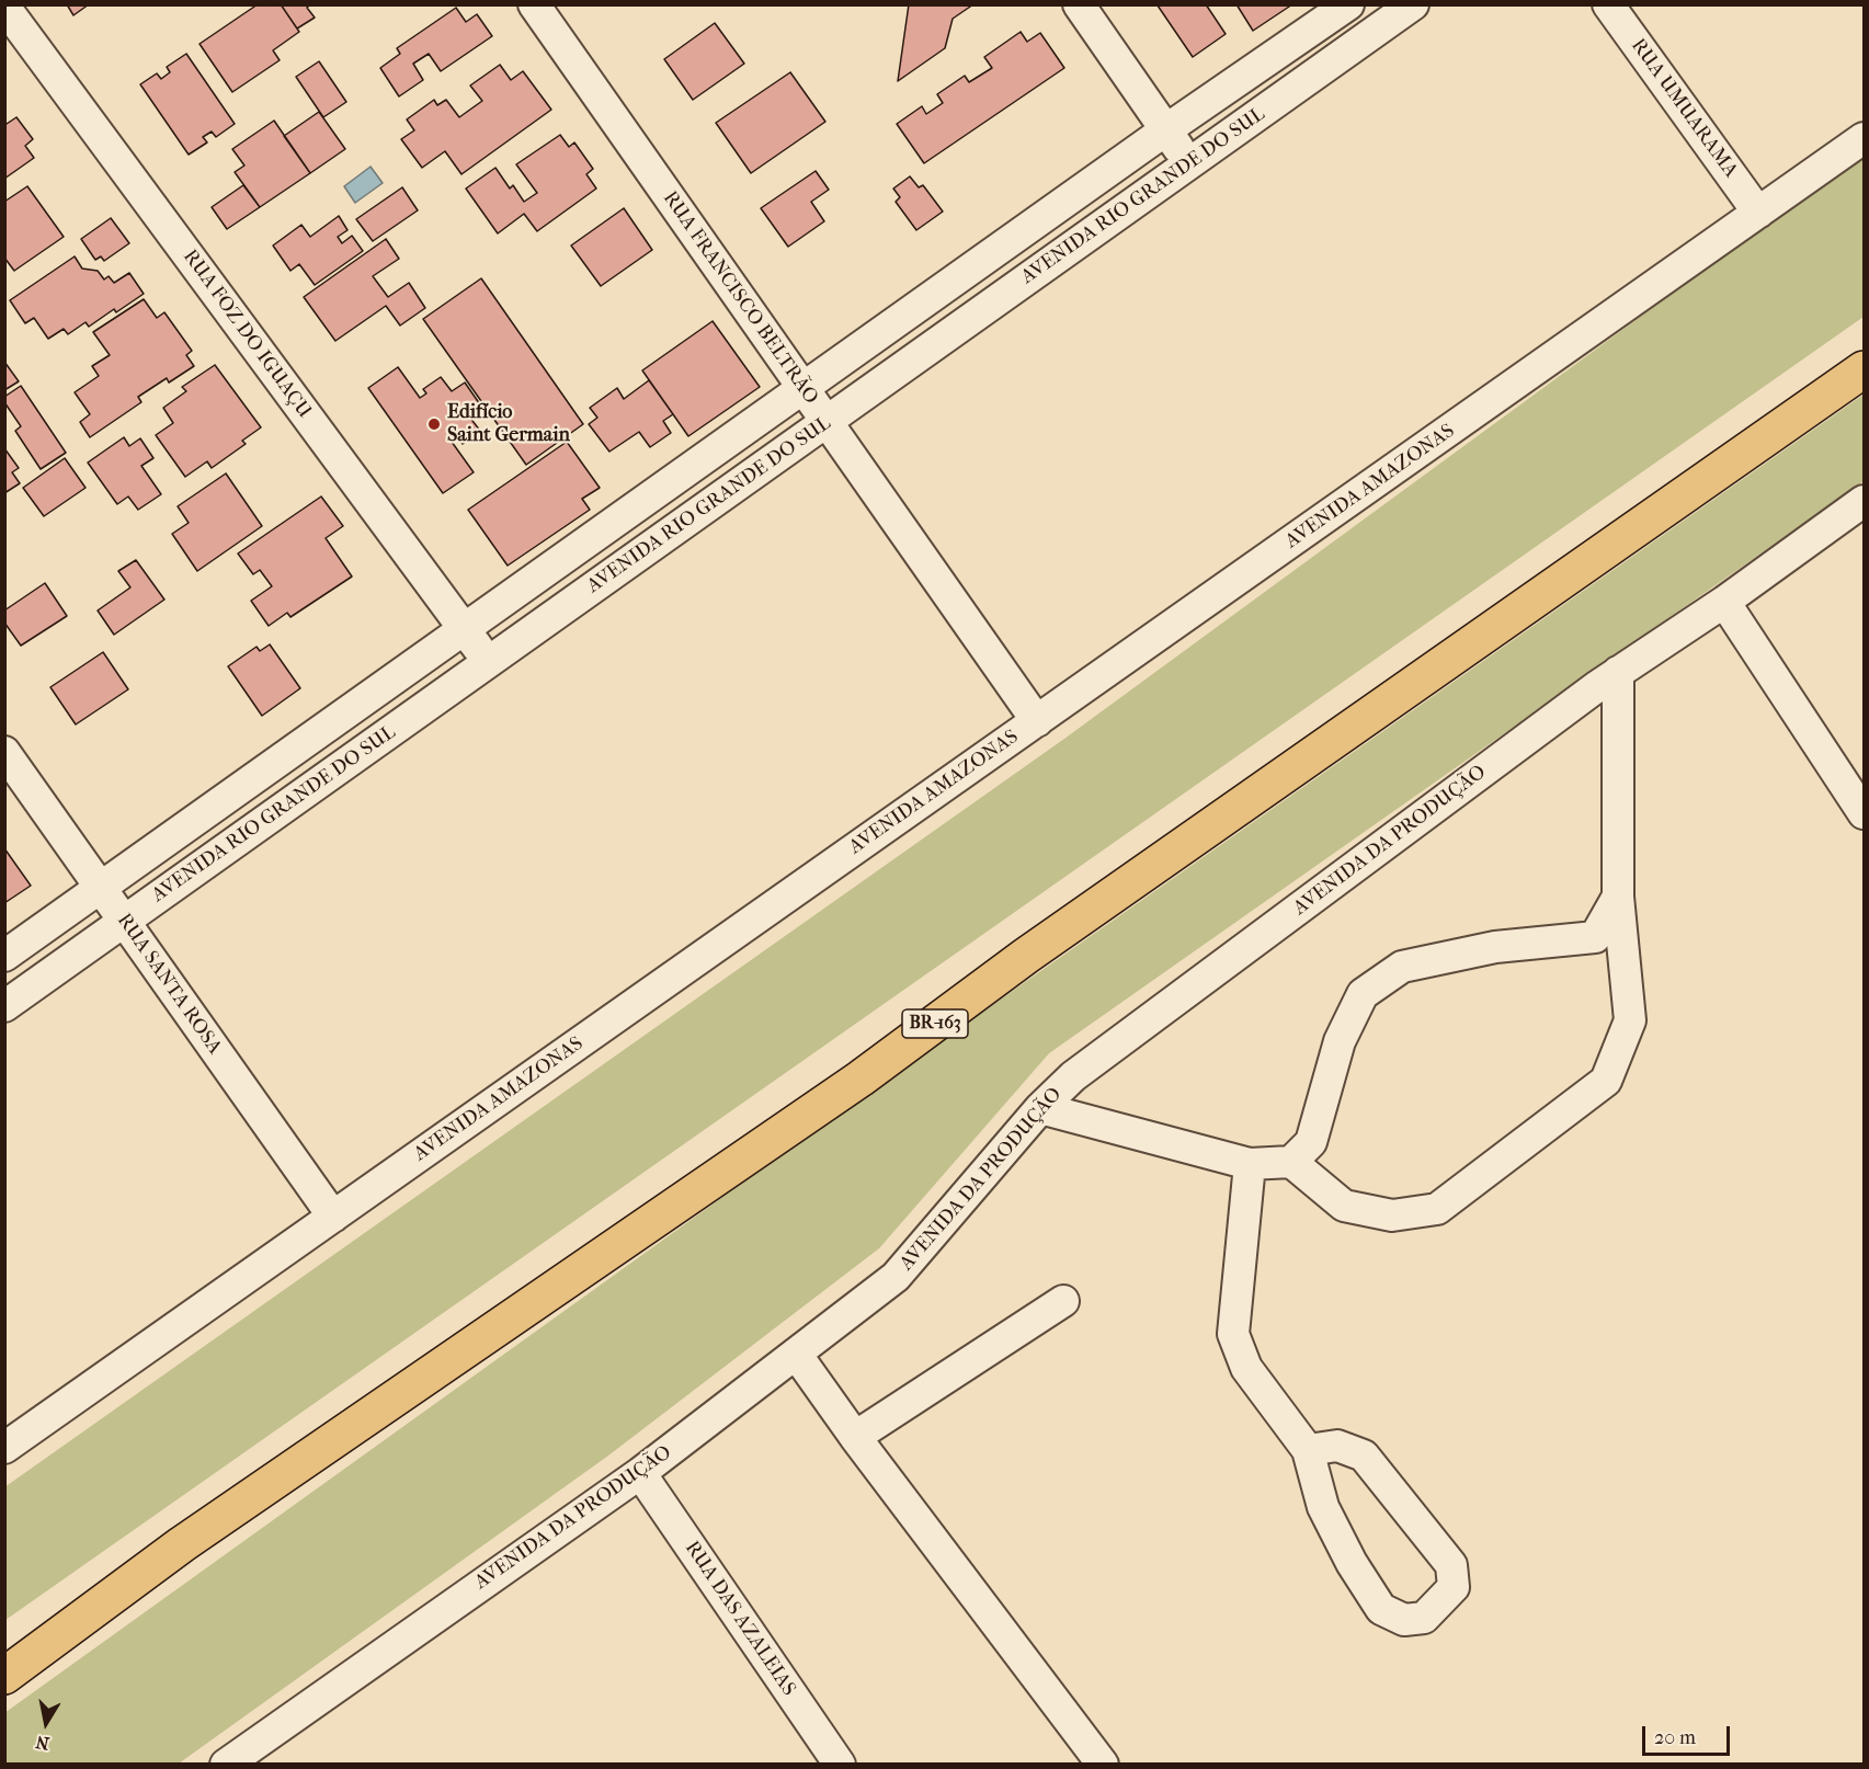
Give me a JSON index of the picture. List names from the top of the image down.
{
  "streets": {
    "highway": ["BR-163"],
    "street": [
      "RUA UMUARAMA",
      "AVENIDA RIO GRANDE DO SUL",
      "RUA FRANCISCO BELTRÃO",
      "RUA FOZ DO IGUAÇU",
      "AVENIDA AMAZONAS",
      "AVENIDA DA PRODUÇÃO",
      "RUA SANTA ROSA",
      "RUA DAS AZALEIAS"
    ]
  },
  "crossings": [
    ["RUA UMUARAMA", "AVENIDA AMAZONAS"],
    ["AVENIDA RIO GRANDE DO SUL", "RUA FRANCISCO BELTRÃO"],
    ["AVENIDA RIO GRANDE DO SUL", "RUA FOZ DO IGUAÇU"],
    ["AVENIDA RIO GRANDE DO SUL", "RUA SANTA ROSA"],
    ["RUA FRANCISCO BELTRÃO", "AVENIDA AMAZONAS"],
    ["AVENIDA AMAZONAS", "RUA SANTA ROSA"],
    ["AVENIDA DA PRODUÇÃO", "RUA DAS AZALEIAS"]
  ],
  "places": ["Edifício Saint Germain"],
  "scale_bar": "20 m",
  "north": "bottom"
}
